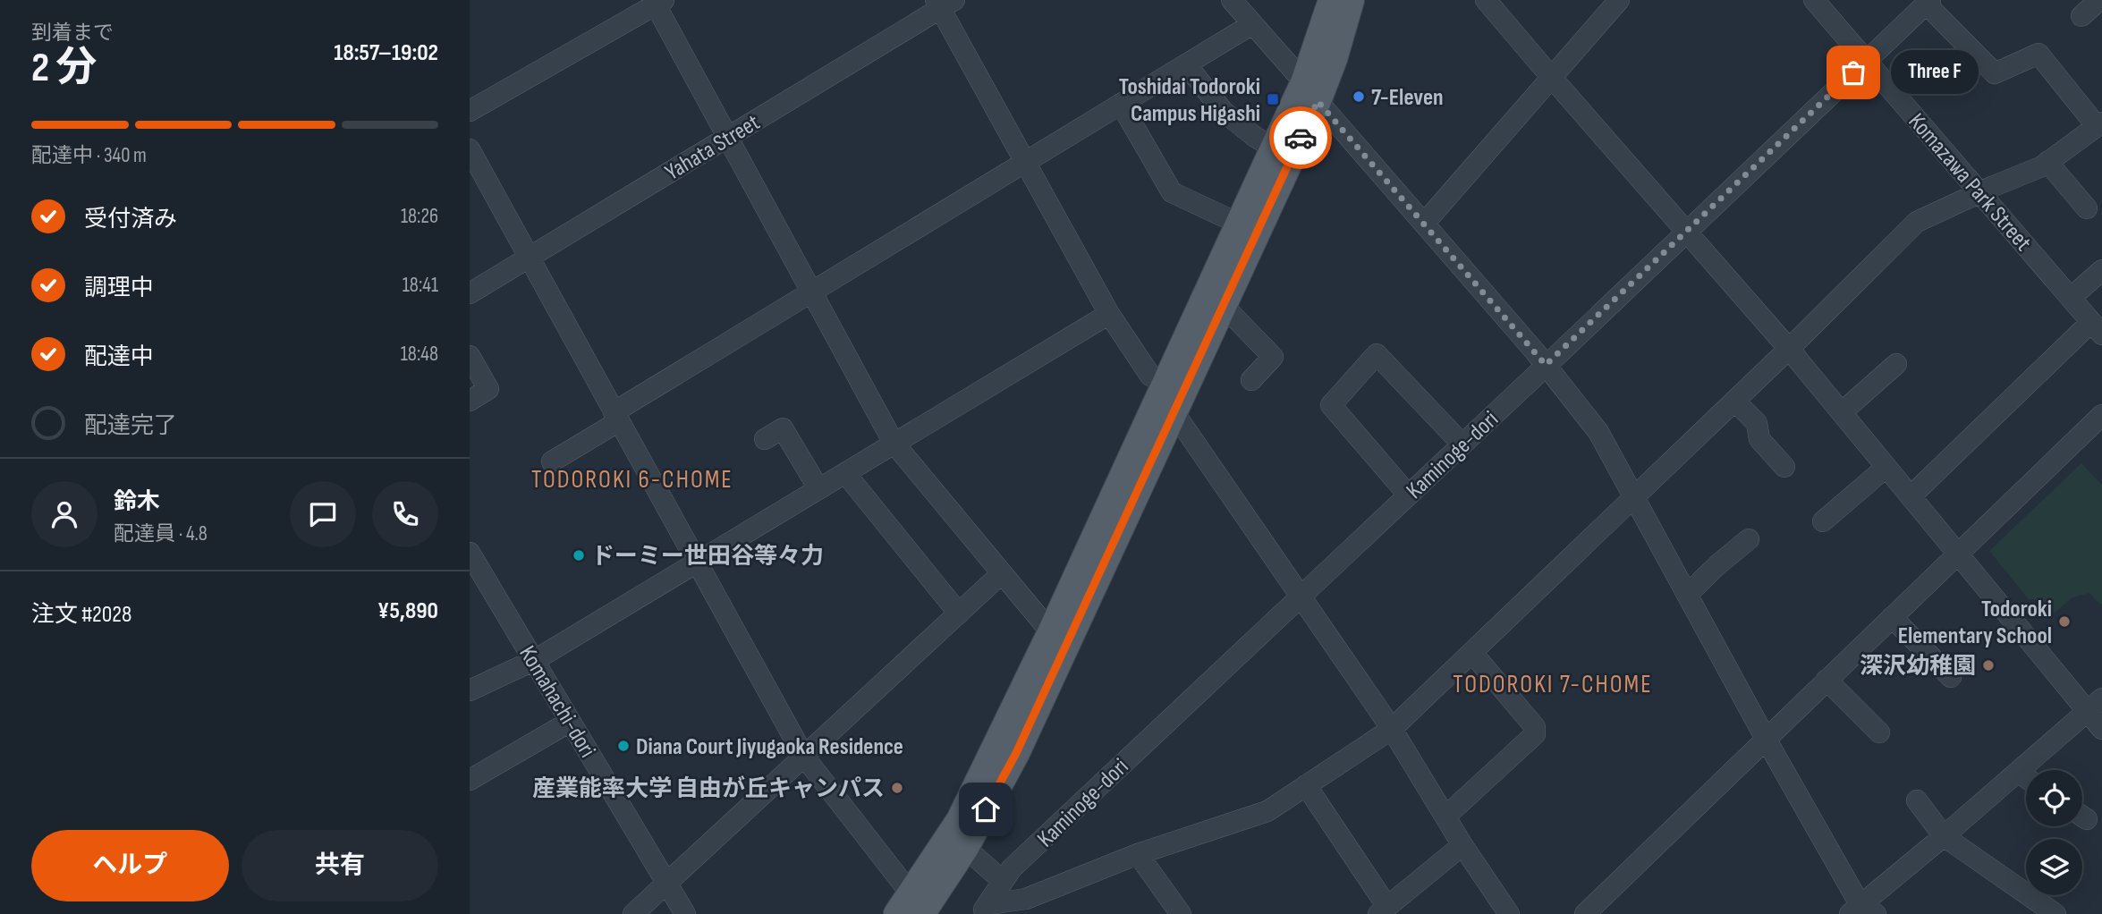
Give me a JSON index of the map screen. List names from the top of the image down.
{
  "streets": {
    "street": [
      "Yahata Street",
      "Komazawa Park Street",
      "Kaminoge-dori",
      "Komahachi-dori"
    ]
  },
  "crossings": [
    ["Komazawa Park Street", "Kaminoge-dori"]
  ],
  "districts": ["TODOROKI 6-CHOME", "TODOROKI 7-CHOME"],
  "places": {
    "other": [
      "Three F",
      "7-Eleven",
      "ドーミー世田谷等々力",
      "Todoroki Elementary School",
      "深沢幼稚園",
      "Diana Court Jiyugaoka Residence",
      "産業能率大学 自由が丘キャンパス"
    ],
    "transit": ["Toshidai Todoroki Campus Higashi"]
  },
  "page": {
    "heading": ["2 分", "到着まで", "18:57–19:02"],
    "panel": [
      "鈴木",
      "配達員 · 4.8",
      "注文 #2028",
      "¥5,890"
    ],
    "bubble": "Three F",
    "bar": "配達中 · 340 m",
    "list": [
      ["受付済み", "18:26"],
      ["調理中", "18:41"],
      ["配達中", "18:48"],
      "配達完了"
    ],
    "buttons": ["ヘルプ", "共有"]
  }
}
